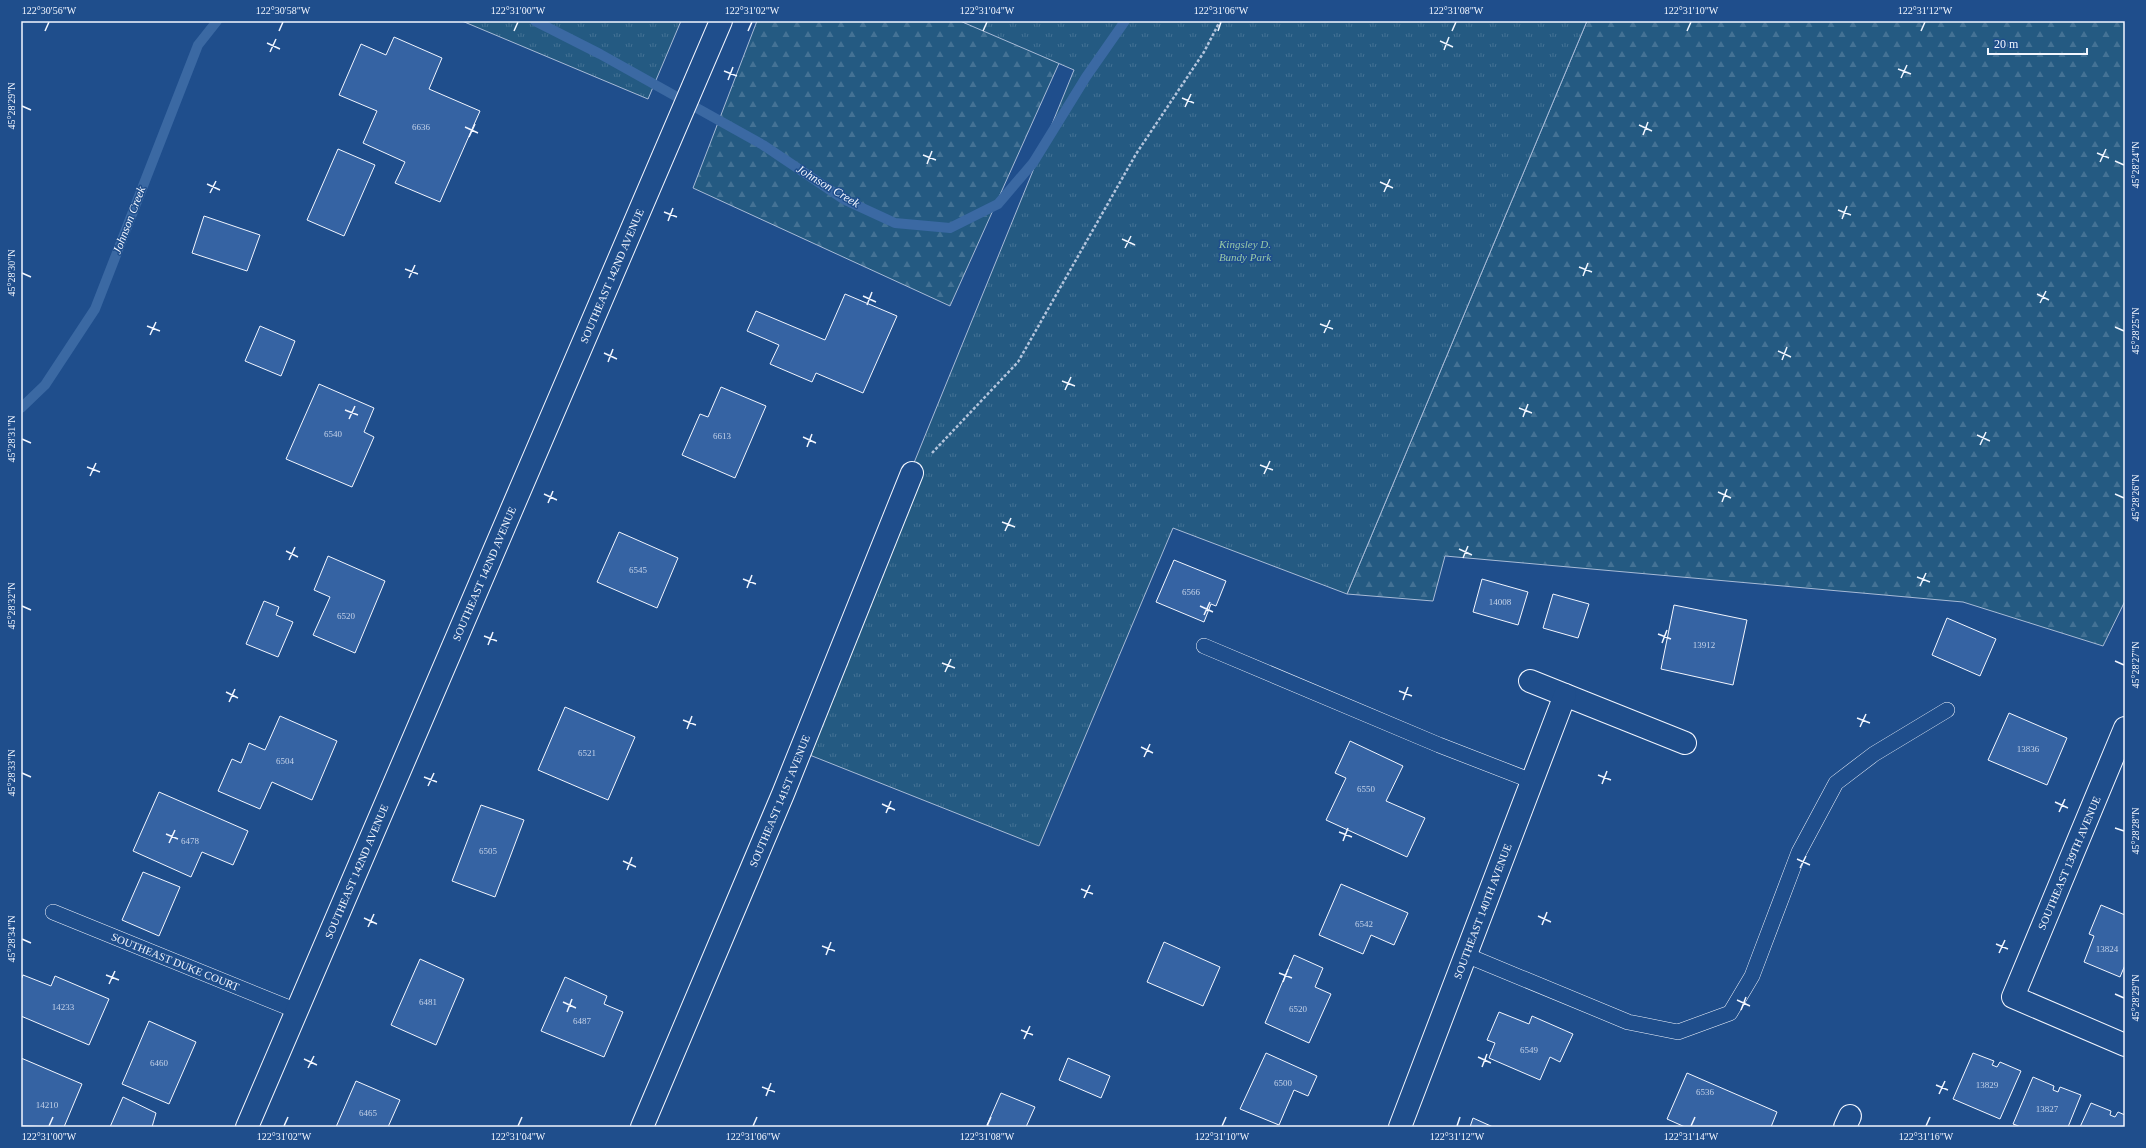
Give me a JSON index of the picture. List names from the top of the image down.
{
  "streets": {
    "street": [
      "SOUTHEAST 142ND AVENUE",
      "SOUTHEAST 141ST AVENUE",
      "SOUTHEAST 139TH AVENUE",
      "SOUTHEAST 140TH AVENUE"
    ],
    "lane": ["SOUTHEAST DUKE COURT"]
  },
  "crossings": [
    ["SOUTHEAST 142ND AVENUE", "SOUTHEAST DUKE COURT"]
  ],
  "water": ["Johnson Creek"],
  "parks": ["Kingsley D. Bundy Park"],
  "house_numbers": [
    "6636",
    "6540",
    "6613",
    "6545",
    "6566",
    "14008",
    "6520",
    "13912",
    "13836",
    "6521",
    "6504",
    "6550",
    "6478",
    "6505",
    "6542",
    "13824",
    "6481",
    "14233",
    "6520",
    "6487",
    "6549",
    "6460",
    "6500",
    "13829",
    "6536",
    "14210",
    "13827",
    "6465"
  ],
  "scale_bar": "20 m",
  "coordinates": [
    "122°30'56\"W",
    "122°30'58\"W",
    "122°31'00\"W",
    "122°31'02\"W",
    "122°31'04\"W",
    "122°31'06\"W",
    "122°31'08\"W",
    "122°31'10\"W",
    "122°31'12\"W",
    "45°28'29\"N",
    "45°28'24\"N",
    "45°28'30\"N",
    "45°28'25\"N",
    "45°28'31\"N",
    "45°28'26\"N",
    "45°28'32\"N",
    "45°28'27\"N",
    "45°28'33\"N",
    "45°28'28\"N",
    "45°28'34\"N",
    "122°31'14\"W",
    "122°31'16\"W"
  ]
}
